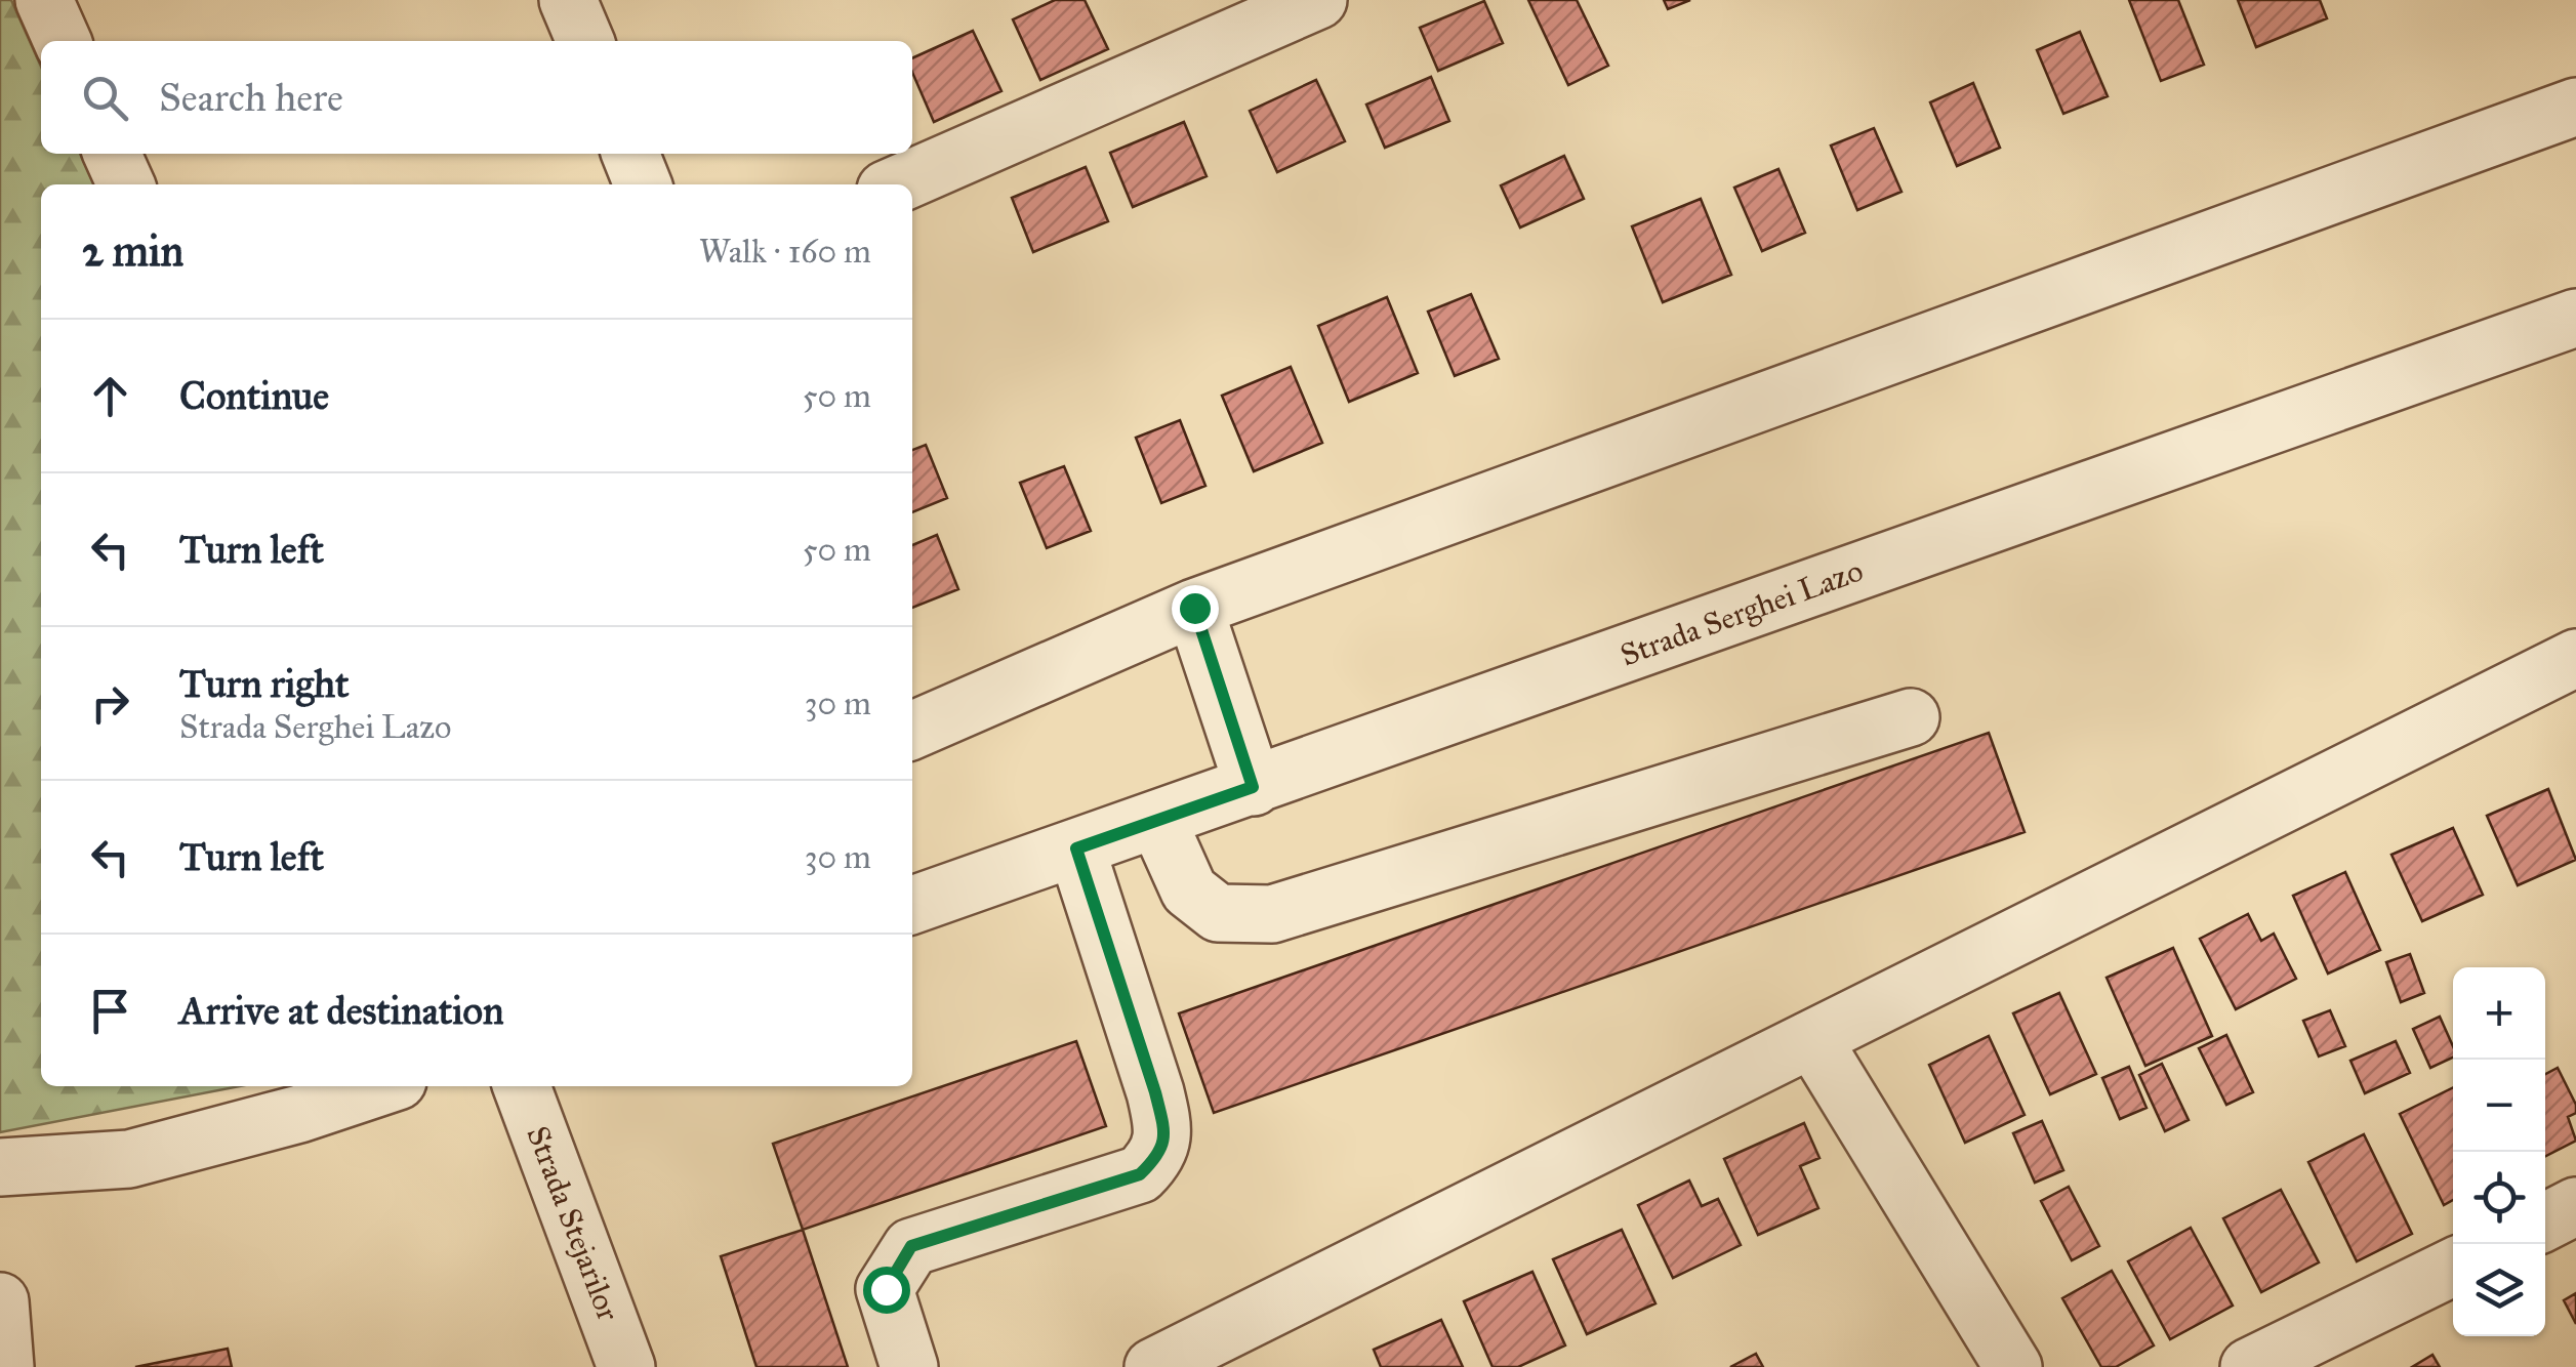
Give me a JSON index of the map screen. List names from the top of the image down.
{
  "streets": {
    "street": ["Strada Serghei Lazo", "Strada Stejarilor"]
  },
  "page": {
    "search": "Search here",
    "heading": ["2 min", "Walk · 160 m"],
    "list": [
      ["Continue", "50 m"],
      ["Turn left", "50 m"],
      ["Turn right", "Strada Serghei Lazo", "30 m"],
      ["Turn left", "30 m"],
      "Arrive at destination"
    ],
    "map_buttons": ["+", "−"]
  }
}
